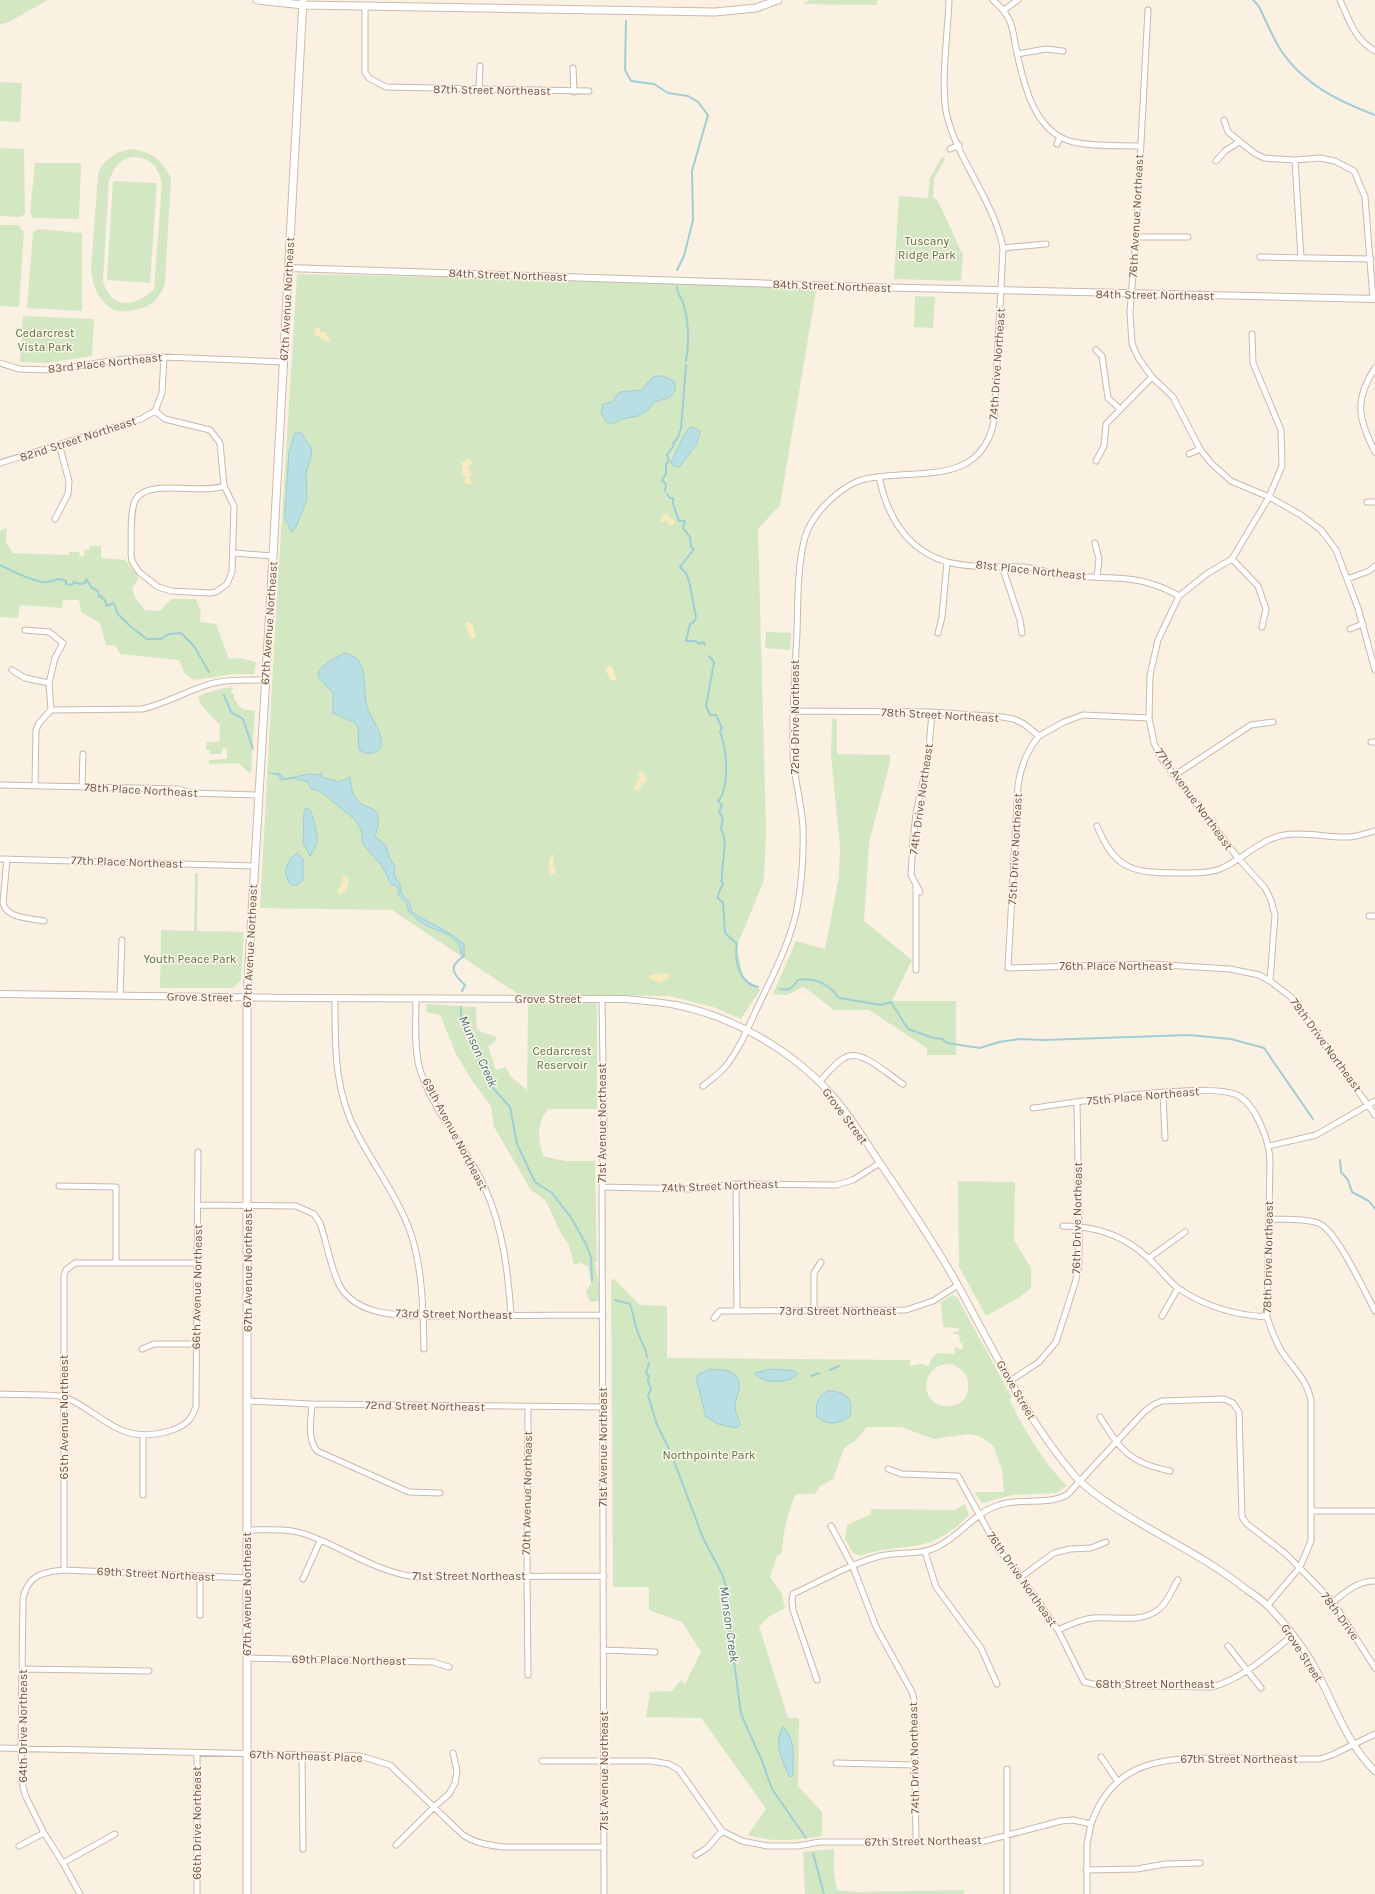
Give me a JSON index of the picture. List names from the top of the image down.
{
  "streets": {
    "main road": ["67th Avenue Northeast"],
    "street": [
      "87th Street Northeast",
      "76th Avenue Northeast",
      "84th Street Northeast",
      "83rd Place Northeast",
      "74th Drive Northeast",
      "82nd Street Northeast",
      "81st Place Northeast",
      "78th Street Northeast",
      "72nd Drive Northeast",
      "78th Place Northeast",
      "77th Avenue Northeast",
      "75th Drive Northeast",
      "77th Place Northeast",
      "76th Place Northeast",
      "Grove Street",
      "79th Drive Northeast",
      "75th Place Northeast",
      "71st Avenue Northeast",
      "69th Avenue Northeast",
      "74th Street Northeast",
      "76th Drive Northeast",
      "78th Drive Northeast",
      "66th Avenue Northeast",
      "73rd Street Northeast",
      "72nd Street Northeast",
      "65th Avenue Northeast",
      "70th Avenue Northeast",
      "69th Street Northeast",
      "71st Street Northeast",
      "78th Drive",
      "69th Place Northeast",
      "68th Street Northeast",
      "64th Drive Northeast",
      "67th Northeast Place",
      "67th Street Northeast",
      "66th Drive Northeast"
    ]
  },
  "crossings": [
    ["76th Avenue Northeast", "84th Street Northeast"],
    ["76th Avenue Northeast", "77th Avenue Northeast"],
    ["84th Street Northeast", "67th Avenue Northeast"],
    ["84th Street Northeast", "74th Drive Northeast"],
    ["67th Avenue Northeast", "83rd Place Northeast"],
    ["67th Avenue Northeast", "78th Place Northeast"],
    ["67th Avenue Northeast", "77th Place Northeast"],
    ["67th Avenue Northeast", "Grove Street"],
    ["67th Avenue Northeast", "73rd Street Northeast"],
    ["67th Avenue Northeast", "72nd Street Northeast"],
    ["67th Avenue Northeast", "69th Street Northeast"],
    ["67th Avenue Northeast", "71st Street Northeast"],
    ["67th Avenue Northeast", "69th Place Northeast"],
    ["67th Avenue Northeast", "67th Northeast Place"],
    ["74th Drive Northeast", "81st Place Northeast"],
    ["74th Drive Northeast", "78th Street Northeast"],
    ["74th Drive Northeast", "72nd Drive Northeast"],
    ["74th Drive Northeast", "67th Street Northeast"],
    ["81st Place Northeast", "77th Avenue Northeast"],
    ["78th Street Northeast", "72nd Drive Northeast"],
    ["78th Street Northeast", "75th Drive Northeast"],
    ["72nd Drive Northeast", "Grove Street"],
    ["75th Drive Northeast", "76th Place Northeast"],
    ["76th Place Northeast", "79th Drive Northeast"],
    ["Grove Street", "71st Avenue Northeast"],
    ["Grove Street", "69th Avenue Northeast"],
    ["Grove Street", "74th Street Northeast"],
    ["Grove Street", "76th Drive Northeast"],
    ["Grove Street", "78th Drive Northeast"],
    ["Grove Street", "73rd Street Northeast"],
    ["Grove Street", "68th Street Northeast"],
    ["Grove Street", "67th Street Northeast"],
    ["75th Place Northeast", "76th Drive Northeast"],
    ["75th Place Northeast", "78th Drive Northeast"],
    ["71st Avenue Northeast", "74th Street Northeast"],
    ["71st Avenue Northeast", "73rd Street Northeast"],
    ["71st Avenue Northeast", "72nd Street Northeast"],
    ["71st Avenue Northeast", "71st Street Northeast"],
    ["71st Avenue Northeast", "67th Northeast Place"],
    ["71st Avenue Northeast", "67th Street Northeast"],
    ["69th Avenue Northeast", "73rd Street Northeast"],
    ["76th Drive Northeast", "68th Street Northeast"],
    ["78th Drive Northeast", "78th Drive"],
    ["66th Avenue Northeast", "73rd Street Northeast"],
    ["72nd Street Northeast", "70th Avenue Northeast"],
    ["65th Avenue Northeast", "69th Street Northeast"],
    ["65th Avenue Northeast", "64th Drive Northeast"],
    ["70th Avenue Northeast", "71st Street Northeast"],
    ["69th Street Northeast", "64th Drive Northeast"],
    ["64th Drive Northeast", "67th Northeast Place"],
    ["67th Northeast Place", "66th Drive Northeast"]
  ],
  "water": ["Munson Creek"],
  "parks": [
    "Tuscany Ridge Park",
    "Cedarcrest Vista Park",
    "Youth Peace Park",
    "Cedarcrest Reservoir",
    "Northpointe Park"
  ]
}
